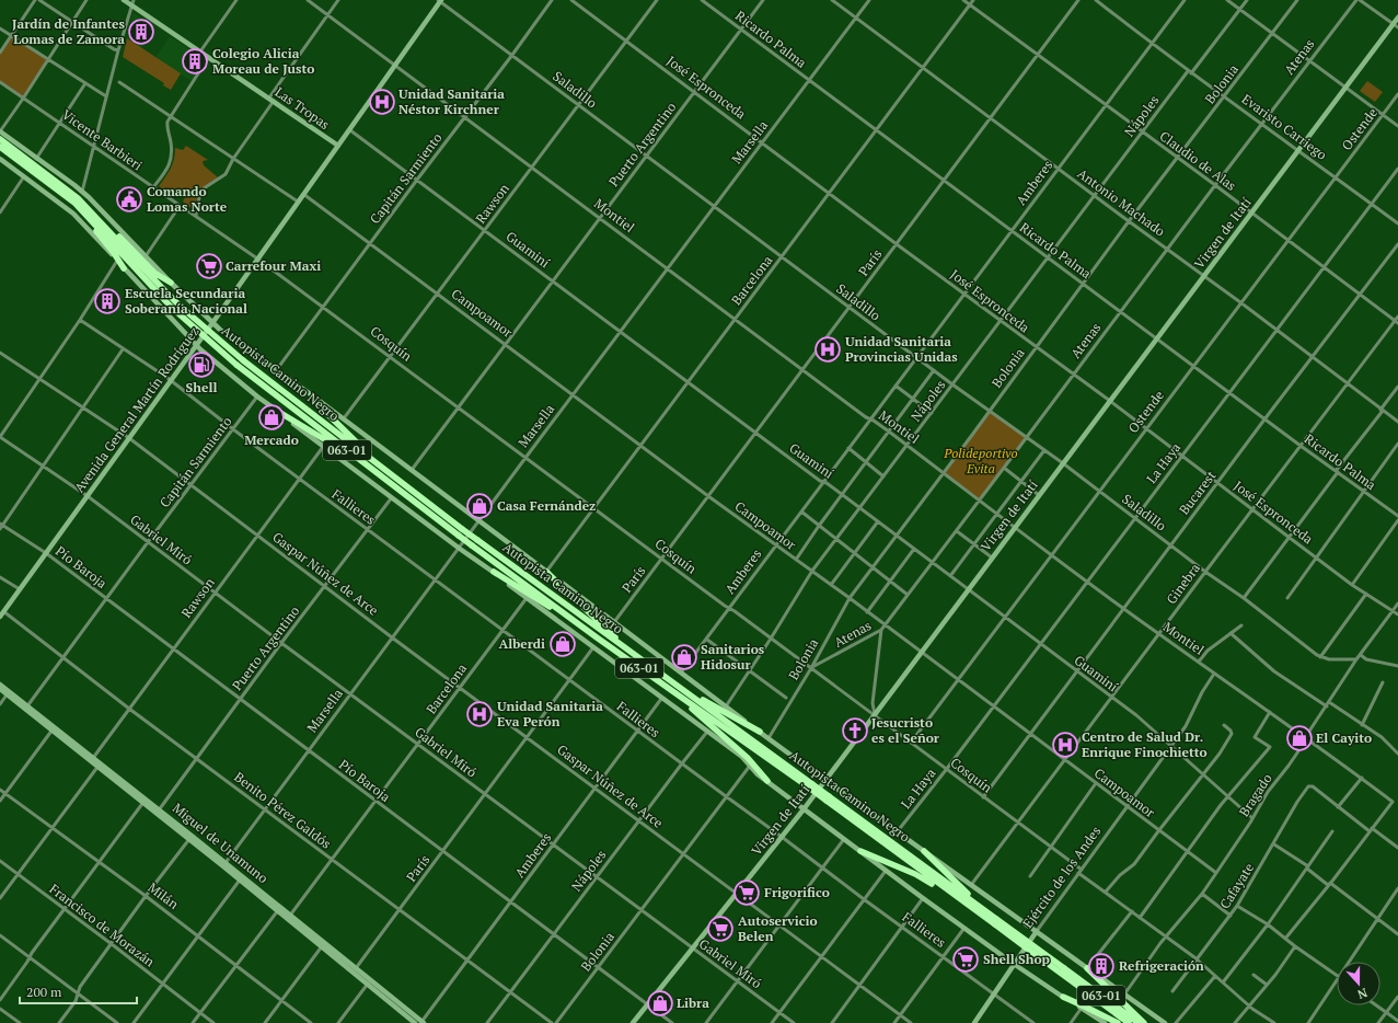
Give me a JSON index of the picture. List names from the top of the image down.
{
  "streets": {
    "highway": ["Autopista Camino Negro", "063-01"],
    "street": [
      "Ricardo Palma",
      "Atenas",
      "Bolonia",
      "José Espronceda",
      "Saladillo",
      "Las Tropas",
      "Nápoles",
      "Evaristo Carriego",
      "Ostende",
      "Vicente Barbieri",
      "Marsella",
      "Puerto Argentino",
      "Claudio de Alas",
      "Capitán Sarmiento",
      "Amberes",
      "Antonio Machado",
      "Rawson",
      "Montiel",
      "Virgen de Itatí",
      "Guaminí",
      "París",
      "Barcelona",
      "Campoamor",
      "Cosquín",
      "Avenida General Martín Rodríguez",
      "La Haya",
      "Bucarest",
      "Fallieres",
      "Gabriel Miró",
      "Pío Baroja",
      "Gaspar Núñez de Arce",
      "Ginebra",
      "Bragado",
      "Benito Pérez Galdós",
      "Miguel de Unamuno",
      "Ejército de los Andes",
      "Cafayate",
      "Milán",
      "Francisco de Morazán"
    ]
  },
  "crossings": [
    ["Ricardo Palma", "Atenas"],
    ["Ricardo Palma", "Bolonia"],
    ["Ricardo Palma", "Nápoles"],
    ["Ricardo Palma", "Ostende"],
    ["Ricardo Palma", "Marsella"],
    ["Ricardo Palma", "Puerto Argentino"],
    ["Ricardo Palma", "Amberes"],
    ["Ricardo Palma", "Virgen de Itatí"],
    ["Ricardo Palma", "París"],
    ["Ricardo Palma", "Barcelona"],
    ["Ricardo Palma", "La Haya"],
    ["Ricardo Palma", "Bucarest"],
    ["Ricardo Palma", "Ginebra"],
    ["Atenas", "Bolonia"],
    ["Atenas", "José Espronceda"],
    ["Atenas", "Saladillo"],
    ["Atenas", "Evaristo Carriego"],
    ["Atenas", "Claudio de Alas"],
    ["Atenas", "Antonio Machado"],
    ["Atenas", "Montiel"],
    ["Atenas", "Guaminí"],
    ["Atenas", "Campoamor"],
    ["Atenas", "Cosquín"],
    ["Bolonia", "José Espronceda"],
    ["Bolonia", "Saladillo"],
    ["Bolonia", "Evaristo Carriego"],
    ["Bolonia", "Claudio de Alas"],
    ["Bolonia", "Antonio Machado"],
    ["Bolonia", "Montiel"],
    ["Bolonia", "Guaminí"],
    ["Bolonia", "Campoamor"],
    ["Bolonia", "Cosquín"],
    ["Bolonia", "Fallieres"],
    ["Bolonia", "Gabriel Miró"],
    ["Bolonia", "Pío Baroja"],
    ["Bolonia", "Gaspar Núñez de Arce"],
    ["José Espronceda", "Nápoles"],
    ["José Espronceda", "Ostende"],
    ["José Espronceda", "Marsella"],
    ["José Espronceda", "Puerto Argentino"],
    ["José Espronceda", "Amberes"],
    ["José Espronceda", "Rawson"],
    ["José Espronceda", "Virgen de Itatí"],
    ["José Espronceda", "París"],
    ["José Espronceda", "Barcelona"],
    ["José Espronceda", "La Haya"],
    ["José Espronceda", "Bucarest"],
    ["José Espronceda", "Ginebra"],
    ["José Espronceda", "Bragado"],
    ["Saladillo", "Nápoles"],
    ["Saladillo", "Ostende"],
    ["Saladillo", "Marsella"],
    ["Saladillo", "Puerto Argentino"],
    ["Saladillo", "Capitán Sarmiento"],
    ["Saladillo", "Amberes"],
    ["Saladillo", "Rawson"],
    ["Saladillo", "Virgen de Itatí"],
    ["Saladillo", "París"],
    ["Saladillo", "Barcelona"],
    ["Saladillo", "Avenida General Martín Rodríguez"],
    ["Saladillo", "La Haya"],
    ["Saladillo", "Bucarest"],
    ["Saladillo", "Ginebra"],
    ["Las Tropas", "Avenida General Martín Rodríguez"],
    ["Nápoles", "Evaristo Carriego"],
    ["Nápoles", "Claudio de Alas"],
    ["Nápoles", "Antonio Machado"],
    ["Nápoles", "Montiel"],
    ["Nápoles", "Guaminí"],
    ["Nápoles", "Campoamor"],
    ["Nápoles", "Cosquín"],
    ["Nápoles", "Fallieres"],
    ["Nápoles", "Gabriel Miró"],
    ["Nápoles", "Pío Baroja"],
    ["Nápoles", "Gaspar Núñez de Arce"],
    ["Nápoles", "Benito Pérez Galdós"],
    ["Evaristo Carriego", "Ostende"],
    ["Evaristo Carriego", "Amberes"],
    ["Evaristo Carriego", "Virgen de Itatí"],
    ["Evaristo Carriego", "La Haya"],
    ["Ostende", "Claudio de Alas"],
    ["Ostende", "Antonio Machado"],
    ["Ostende", "Montiel"],
    ["Ostende", "Guaminí"],
    ["Ostende", "Campoamor"],
    ["Ostende", "Cosquín"],
    ["Vicente Barbieri", "Cosquín"],
    ["Vicente Barbieri", "Avenida General Martín Rodríguez"],
    ["Marsella", "Antonio Machado"],
    ["Marsella", "Montiel"],
    ["Marsella", "Guaminí"],
    ["Marsella", "Campoamor"],
    ["Marsella", "Cosquín"],
    ["Marsella", "Fallieres"],
    ["Marsella", "Gabriel Miró"],
    ["Marsella", "Pío Baroja"],
    ["Marsella", "Gaspar Núñez de Arce"],
    ["Marsella", "Benito Pérez Galdós"],
    ["Marsella", "Miguel de Unamuno"],
    ["Puerto Argentino", "Montiel"],
    ["Puerto Argentino", "Guaminí"],
    ["Puerto Argentino", "Campoamor"],
    ["Puerto Argentino", "Cosquín"],
    ["Puerto Argentino", "Fallieres"],
    ["Puerto Argentino", "Gabriel Miró"],
    ["Puerto Argentino", "Pío Baroja"],
    ["Puerto Argentino", "Gaspar Núñez de Arce"],
    ["Puerto Argentino", "Benito Pérez Galdós"],
    ["Puerto Argentino", "Miguel de Unamuno"],
    ["Claudio de Alas", "Amberes"],
    ["Claudio de Alas", "Virgen de Itatí"],
    ["Claudio de Alas", "París"],
    ["Claudio de Alas", "Barcelona"],
    ["Claudio de Alas", "La Haya"],
    ["Claudio de Alas", "Bucarest"],
    ["Claudio de Alas", "Ginebra"],
    ["Capitán Sarmiento", "Montiel"],
    ["Capitán Sarmiento", "Guaminí"],
    ["Capitán Sarmiento", "Campoamor"],
    ["Capitán Sarmiento", "Cosquín"],
    ["Capitán Sarmiento", "Fallieres"],
    ["Capitán Sarmiento", "Gabriel Miró"],
    ["Capitán Sarmiento", "Pío Baroja"],
    ["Capitán Sarmiento", "Gaspar Núñez de Arce"],
    ["Capitán Sarmiento", "Benito Pérez Galdós"],
    ["Capitán Sarmiento", "Miguel de Unamuno"],
    ["Amberes", "Antonio Machado"],
    ["Amberes", "Montiel"],
    ["Amberes", "Guaminí"],
    ["Amberes", "Campoamor"],
    ["Amberes", "Cosquín"],
    ["Amberes", "Fallieres"],
    ["Amberes", "Gabriel Miró"],
    ["Amberes", "Pío Baroja"],
    ["Amberes", "Gaspar Núñez de Arce"],
    ["Amberes", "Benito Pérez Galdós"],
    ["Amberes", "Miguel de Unamuno"],
    ["Antonio Machado", "Virgen de Itatí"],
    ["Antonio Machado", "París"],
    ["Antonio Machado", "Barcelona"],
    ["Antonio Machado", "La Haya"],
    ["Antonio Machado", "Bucarest"],
    ["Antonio Machado", "Ginebra"],
    ["Rawson", "Montiel"],
    ["Rawson", "Guaminí"],
    ["Rawson", "Campoamor"],
    ["Rawson", "Cosquín"],
    ["Rawson", "Fallieres"],
    ["Rawson", "Gabriel Miró"],
    ["Rawson", "Pío Baroja"],
    ["Rawson", "Gaspar Núñez de Arce"],
    ["Rawson", "Benito Pérez Galdós"],
    ["Rawson", "Miguel de Unamuno"],
    ["Montiel", "Virgen de Itatí"],
    ["Montiel", "París"],
    ["Montiel", "Barcelona"],
    ["Montiel", "Avenida General Martín Rodríguez"],
    ["Montiel", "La Haya"],
    ["Montiel", "Bucarest"],
    ["Montiel", "Ginebra"],
    ["Montiel", "Bragado"],
    ["Montiel", "Ejército de los Andes"],
    ["Virgen de Itatí", "Guaminí"],
    ["Virgen de Itatí", "Campoamor"],
    ["Virgen de Itatí", "Cosquín"],
    ["Virgen de Itatí", "Fallieres"],
    ["Virgen de Itatí", "Gabriel Miró"],
    ["Virgen de Itatí", "Pío Baroja"],
    ["Virgen de Itatí", "Gaspar Núñez de Arce"],
    ["Guaminí", "París"],
    ["Guaminí", "Barcelona"],
    ["Guaminí", "Avenida General Martín Rodríguez"],
    ["Guaminí", "La Haya"],
    ["Guaminí", "Bucarest"],
    ["Guaminí", "Ginebra"],
    ["Guaminí", "Bragado"],
    ["Guaminí", "Ejército de los Andes"],
    ["París", "Campoamor"],
    ["París", "Cosquín"],
    ["París", "Fallieres"],
    ["París", "Gabriel Miró"],
    ["París", "Pío Baroja"],
    ["París", "Gaspar Núñez de Arce"],
    ["París", "Benito Pérez Galdós"],
    ["París", "Miguel de Unamuno"],
    ["Barcelona", "Campoamor"],
    ["Barcelona", "Cosquín"],
    ["Barcelona", "Fallieres"],
    ["Barcelona", "Gabriel Miró"],
    ["Barcelona", "Pío Baroja"],
    ["Barcelona", "Gaspar Núñez de Arce"],
    ["Barcelona", "Benito Pérez Galdós"],
    ["Barcelona", "Miguel de Unamuno"],
    ["Campoamor", "Avenida General Martín Rodríguez"],
    ["Campoamor", "La Haya"],
    ["Campoamor", "Bucarest"],
    ["Campoamor", "Ginebra"],
    ["Campoamor", "Bragado"],
    ["Campoamor", "Ejército de los Andes"],
    ["Cosquín", "Avenida General Martín Rodríguez"],
    ["Cosquín", "La Haya"],
    ["Cosquín", "Bucarest"],
    ["Cosquín", "Ginebra"],
    ["Cosquín", "Bragado"],
    ["Cosquín", "Ejército de los Andes"],
    ["Cosquín", "Cafayate"],
    ["Avenida General Martín Rodríguez", "Fallieres"],
    ["Avenida General Martín Rodríguez", "Gabriel Miró"],
    ["Avenida General Martín Rodríguez", "Pío Baroja"],
    ["Avenida General Martín Rodríguez", "Gaspar Núñez de Arce"],
    ["Avenida General Martín Rodríguez", "Benito Pérez Galdós"],
    ["Fallieres", "Ejército de los Andes"]
  ],
  "parks": ["Polideportivo Evita"],
  "places": {
    "building": [
      "Jardín de Infantes Lomas de Zamora",
      "Colegio Alicia Moreau de Justo",
      "Escuela Secundaria Soberanía Nacional",
      "Refrigeración"
    ],
    "hospital": [
      "Unidad Sanitaria Néstor Kirchner",
      "Unidad Sanitaria Provincias Unidas",
      "Unidad Sanitaria Eva Perón",
      "Centro de Salud Dr. Enrique Finochietto"
    ],
    "public building": ["Comando Lomas Norte"],
    "supermarket": [
      "Carrefour Maxi",
      "Frigorifico",
      "Autoservicio Belen",
      "Shell Shop"
    ],
    "fuel station": ["Shell"],
    "shop": [
      "Mercado",
      "Casa Fernández",
      "Alberdi",
      "Sanitarios Hidosur",
      "El Cayito",
      "Libra"
    ],
    "church": ["Jesucristo es el Señor"]
  },
  "scale_bar": "200 m",
  "north": "bottom"
}
